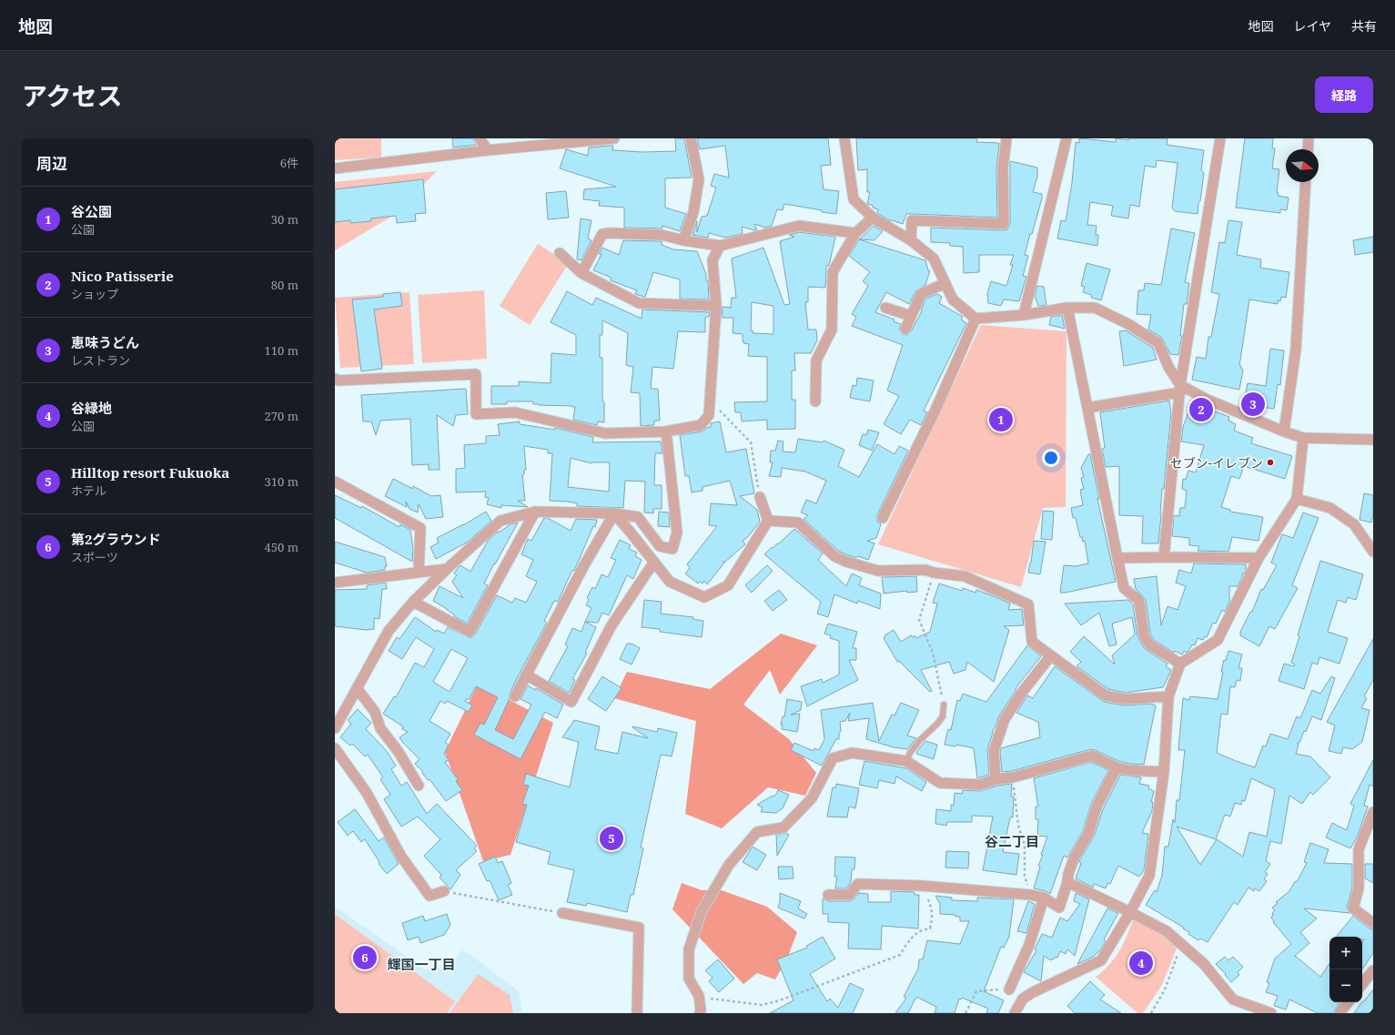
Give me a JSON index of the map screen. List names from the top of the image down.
{
  "districts": ["谷二丁目", "輝国一丁目"],
  "places": ["セブン-イレブン"],
  "north": "right",
  "page": {
    "header": "地図",
    "nav": ["地図", "レイヤ", "共有"],
    "title": "アクセス",
    "buttons": "経路",
    "heading": ["周辺", "6件"],
    "list": [
      {
        "mark": "1",
        "name": "谷公園",
        "note": "公園",
        "value": "30 m"
      },
      {
        "mark": "2",
        "name": "Nico Patisserie",
        "note": "ショップ",
        "value": "80 m"
      },
      {
        "mark": "3",
        "name": "恵味うどん",
        "note": "レストラン",
        "value": "110 m"
      },
      {
        "mark": "4",
        "name": "谷緑地",
        "note": "公園",
        "value": "270 m"
      },
      {
        "mark": "5",
        "name": "Hilltop resort Fukuoka",
        "note": "ホテル",
        "value": "310 m"
      },
      {
        "mark": "6",
        "name": "第2グラウンド",
        "note": "スポーツ",
        "value": "450 m"
      }
    ],
    "pins": [
      "3",
      "2",
      "1",
      "5",
      "6",
      "4"
    ],
    "map_buttons": ["+", "−"]
  }
}
